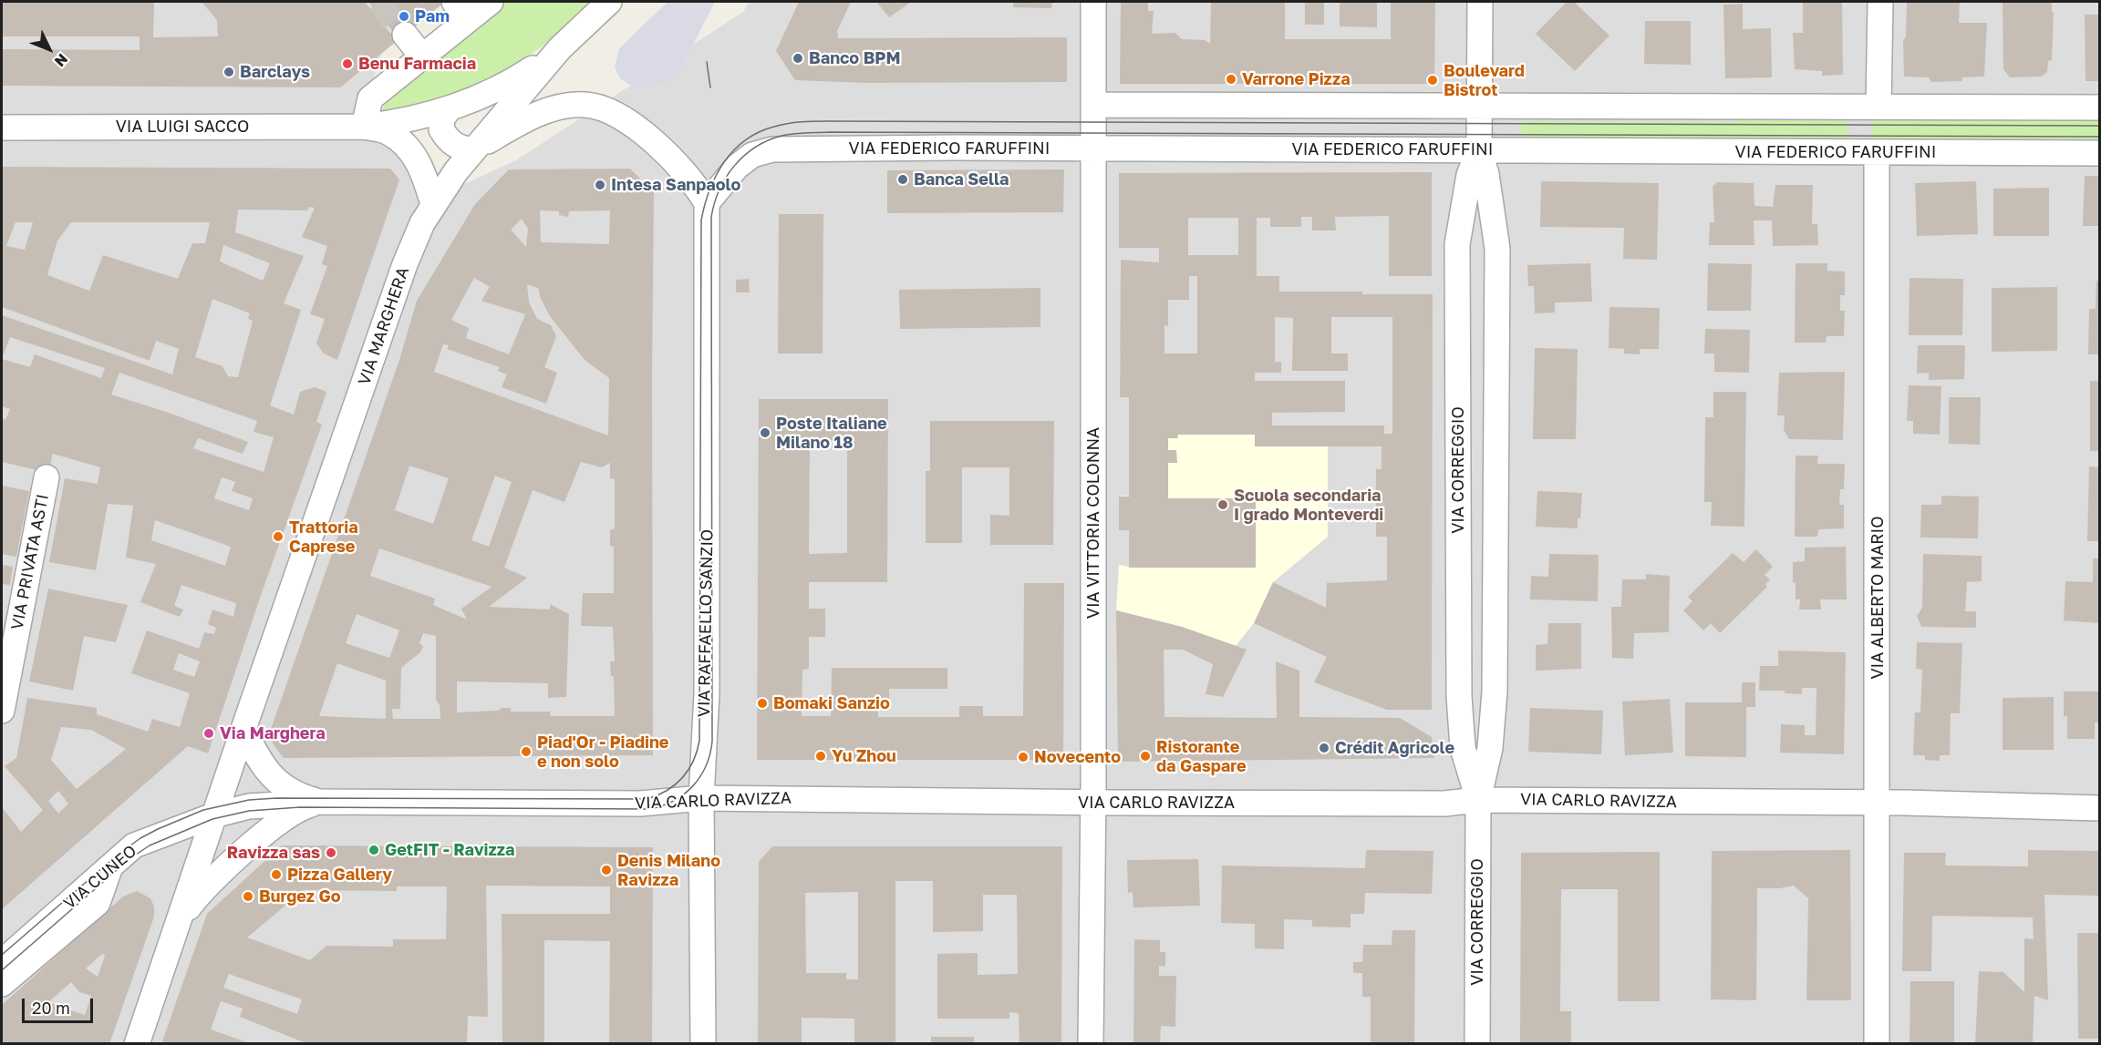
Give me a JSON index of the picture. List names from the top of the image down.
{
  "streets": {
    "street": [
      "VIA LUIGI SACCO",
      "VIA FEDERICO FARUFFINI",
      "VIA MARGHERA",
      "VIA CORREGGIO",
      "VIA VITTORIA COLONNA",
      "VIA PRIVATA ASTI",
      "VIA ALBERTO MARIO",
      "VIA RAFFAELLO SANZIO",
      "VIA CARLO RAVIZZA",
      "VIA CUNEO"
    ]
  },
  "crossings": [
    ["VIA FEDERICO FARUFFINI", "VIA CORREGGIO"],
    ["VIA FEDERICO FARUFFINI", "VIA VITTORIA COLONNA"],
    ["VIA FEDERICO FARUFFINI", "VIA ALBERTO MARIO"],
    ["VIA FEDERICO FARUFFINI", "VIA RAFFAELLO SANZIO"],
    ["VIA MARGHERA", "VIA CARLO RAVIZZA"],
    ["VIA MARGHERA", "VIA CUNEO"],
    ["VIA CORREGGIO", "VIA CARLO RAVIZZA"],
    ["VIA VITTORIA COLONNA", "VIA CARLO RAVIZZA"],
    ["VIA ALBERTO MARIO", "VIA CARLO RAVIZZA"],
    ["VIA RAFFAELLO SANZIO", "VIA CARLO RAVIZZA"],
    ["VIA CARLO RAVIZZA", "VIA CUNEO"]
  ],
  "places": [
    "Pam",
    "Banco BPM",
    "Benu Farmacia",
    "Barclays",
    "Varrone Pizza",
    "Boulevard Bistrot",
    "Banca Sella",
    "Intesa Sanpaolo",
    "Poste Italiane Milano 18",
    "Scuola secondaria I grado Monteverdi",
    "Trattoria Caprese",
    "Bomaki Sanzio",
    "Via Marghera",
    "Crédit Agricole",
    "Piad'Or - Piadine e non solo",
    "Yu Zhou",
    "Ristorante da Gaspare",
    "Novecento",
    "GetFIT - Ravizza",
    "Ravizza sas",
    "Denis Milano Ravizza",
    "Pizza Gallery",
    "Burgez Go"
  ],
  "scale_bar": "20 m",
  "north": "bottom right"
}
